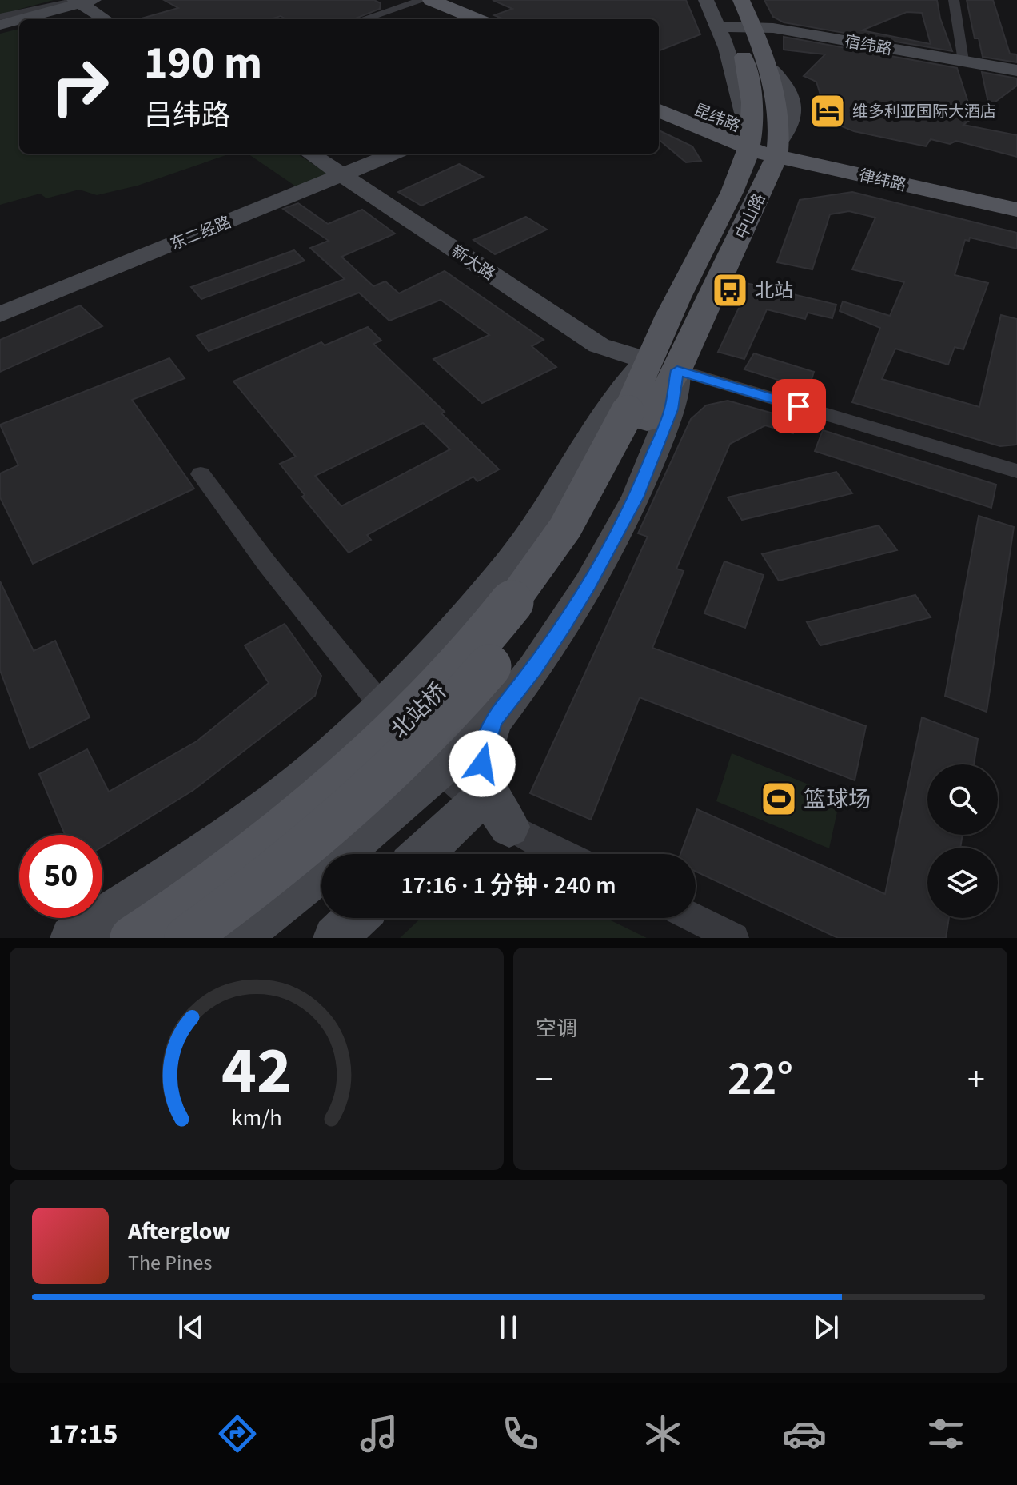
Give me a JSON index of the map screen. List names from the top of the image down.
{
  "streets": {
    "main road": [
      "昆纬路",
      "律纬路",
      "中山路",
      "北站桥"
    ],
    "street": ["宿纬路", "东二经路", "新大路"]
  },
  "crossings": [
    ["昆纬路", "律纬路"],
    ["昆纬路", "中山路"],
    ["律纬路", "中山路"],
    ["中山路", "新大路"],
    ["中山路", "北站桥"],
    ["东二经路", "新大路"]
  ],
  "places": {
    "hotel": ["维多利亚国际大酒店"],
    "bus stop": ["北站"],
    "sports": ["篮球场"]
  },
  "page": {
    "turn": ["190 m", "吕纬路"],
    "limit": "50",
    "trip": "17:16 · 1 分钟 · 240 m",
    "tile": "空调",
    "heat": ["−", "22°", "+"],
    "song": ["Afterglow", "The Pines"],
    "tabs": "17:15",
    "gauge": ["42", "km/h"]
  }
}
